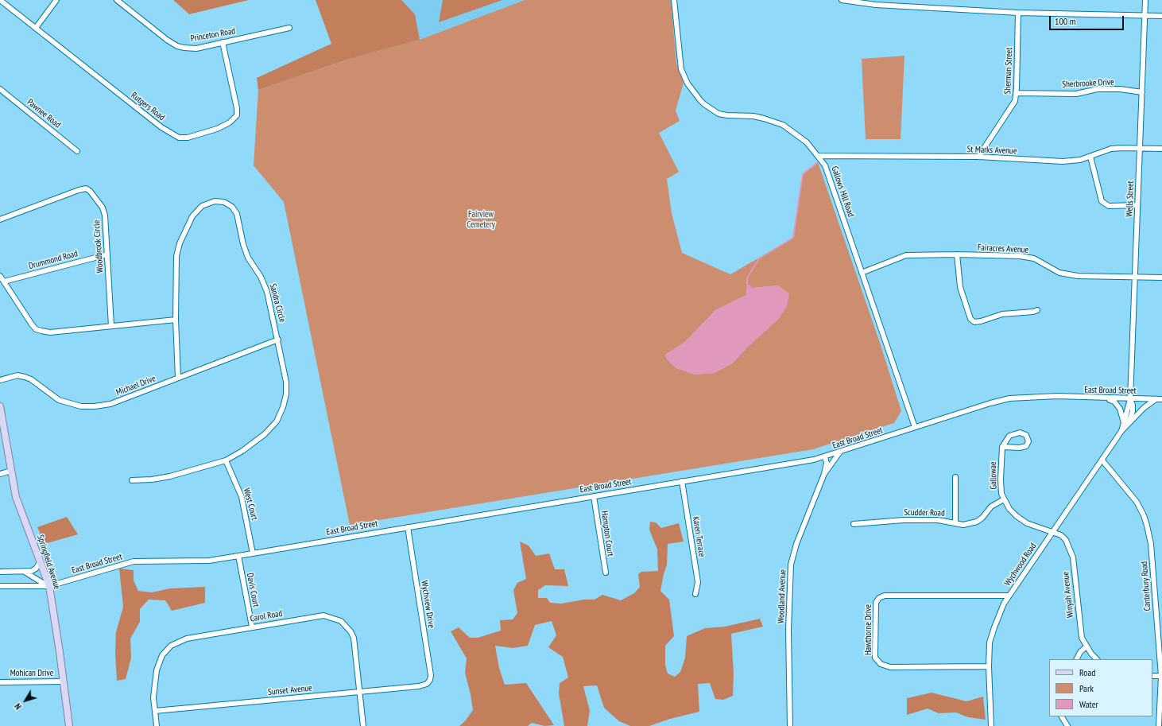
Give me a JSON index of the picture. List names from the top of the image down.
{
  "streets": {
    "main road": ["Springfield Avenue"],
    "street": [
      "Princeton Road",
      "Sherman Street",
      "Sherbrooke Drive",
      "Rutgers Road",
      "Pawnee Road",
      "St Marks Avenue",
      "Gallows Hill Road",
      "Wells Street",
      "Woodbrook Circle",
      "Fairacres Avenue",
      "Drummond Road",
      "Sandra Circle",
      "Michael Drive",
      "East Broad Street",
      "Gallowae",
      "West Court",
      "Scudder Road",
      "Hampton Court",
      "Karen Terrace",
      "Wychwood Road",
      "Canterbury Road",
      "Davis Court",
      "Winyah Avenue",
      "Woodland Avenue",
      "Wychview Drive",
      "Carol Road",
      "Hawthorne Drive",
      "Mohican Drive",
      "Sunset Avenue"
    ]
  },
  "crossings": [
    ["Princeton Road", "Rutgers Road"],
    ["Sherman Street", "Sherbrooke Drive"],
    ["Sherman Street", "St Marks Avenue"],
    ["Sherbrooke Drive", "Wells Street"],
    ["St Marks Avenue", "Gallows Hill Road"],
    ["St Marks Avenue", "Wells Street"],
    ["Gallows Hill Road", "Fairacres Avenue"],
    ["Gallows Hill Road", "East Broad Street"],
    ["Wells Street", "Fairacres Avenue"],
    ["Wells Street", "East Broad Street"],
    ["Wells Street", "Wychwood Road"],
    ["Woodbrook Circle", "Drummond Road"],
    ["Sandra Circle", "Michael Drive"],
    ["Sandra Circle", "West Court"],
    ["East Broad Street", "West Court"],
    ["East Broad Street", "Hampton Court"],
    ["East Broad Street", "Karen Terrace"],
    ["East Broad Street", "Springfield Avenue"],
    ["East Broad Street", "Wychwood Road"],
    ["East Broad Street", "Davis Court"],
    ["East Broad Street", "Woodland Avenue"],
    ["East Broad Street", "Wychview Drive"],
    ["Gallowae", "Scudder Road"],
    ["Gallowae", "Wychwood Road"],
    ["Gallowae", "Winyah Avenue"],
    ["Springfield Avenue", "Mohican Drive"],
    ["Wychwood Road", "Canterbury Road"],
    ["Wychwood Road", "Winyah Avenue"],
    ["Wychwood Road", "Hawthorne Drive"],
    ["Davis Court", "Carol Road"],
    ["Wychview Drive", "Sunset Avenue"],
    ["Carol Road", "Sunset Avenue"]
  ],
  "parks": ["Fairview Cemetery"],
  "legend": ["Road", "Park", "Water"],
  "scale_bar": "100 m",
  "north": "bottom left"
}
